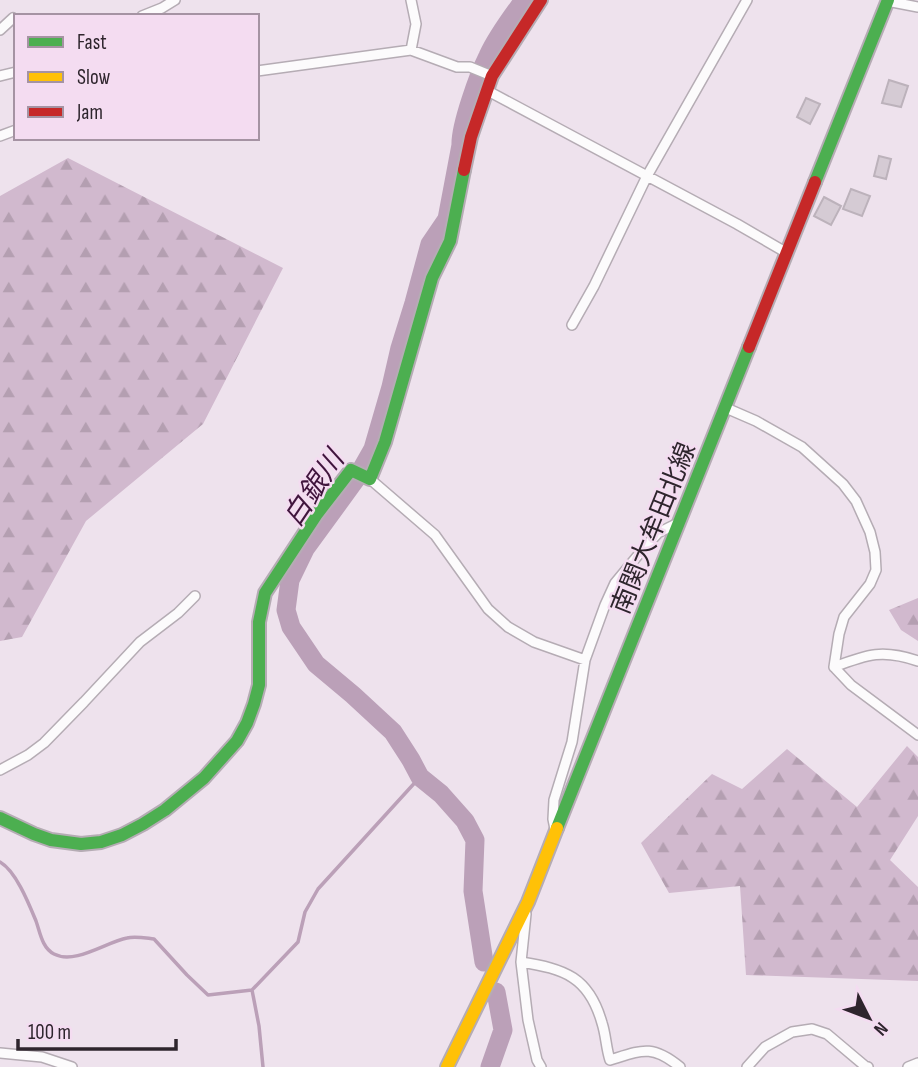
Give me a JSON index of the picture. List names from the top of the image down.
{
  "streets": {
    "main road": ["南関大牟田北線"]
  },
  "water": ["白銀川"],
  "legend": ["Fast", "Slow", "Jam"],
  "scale_bar": "100 m",
  "north": "bottom right"
}
